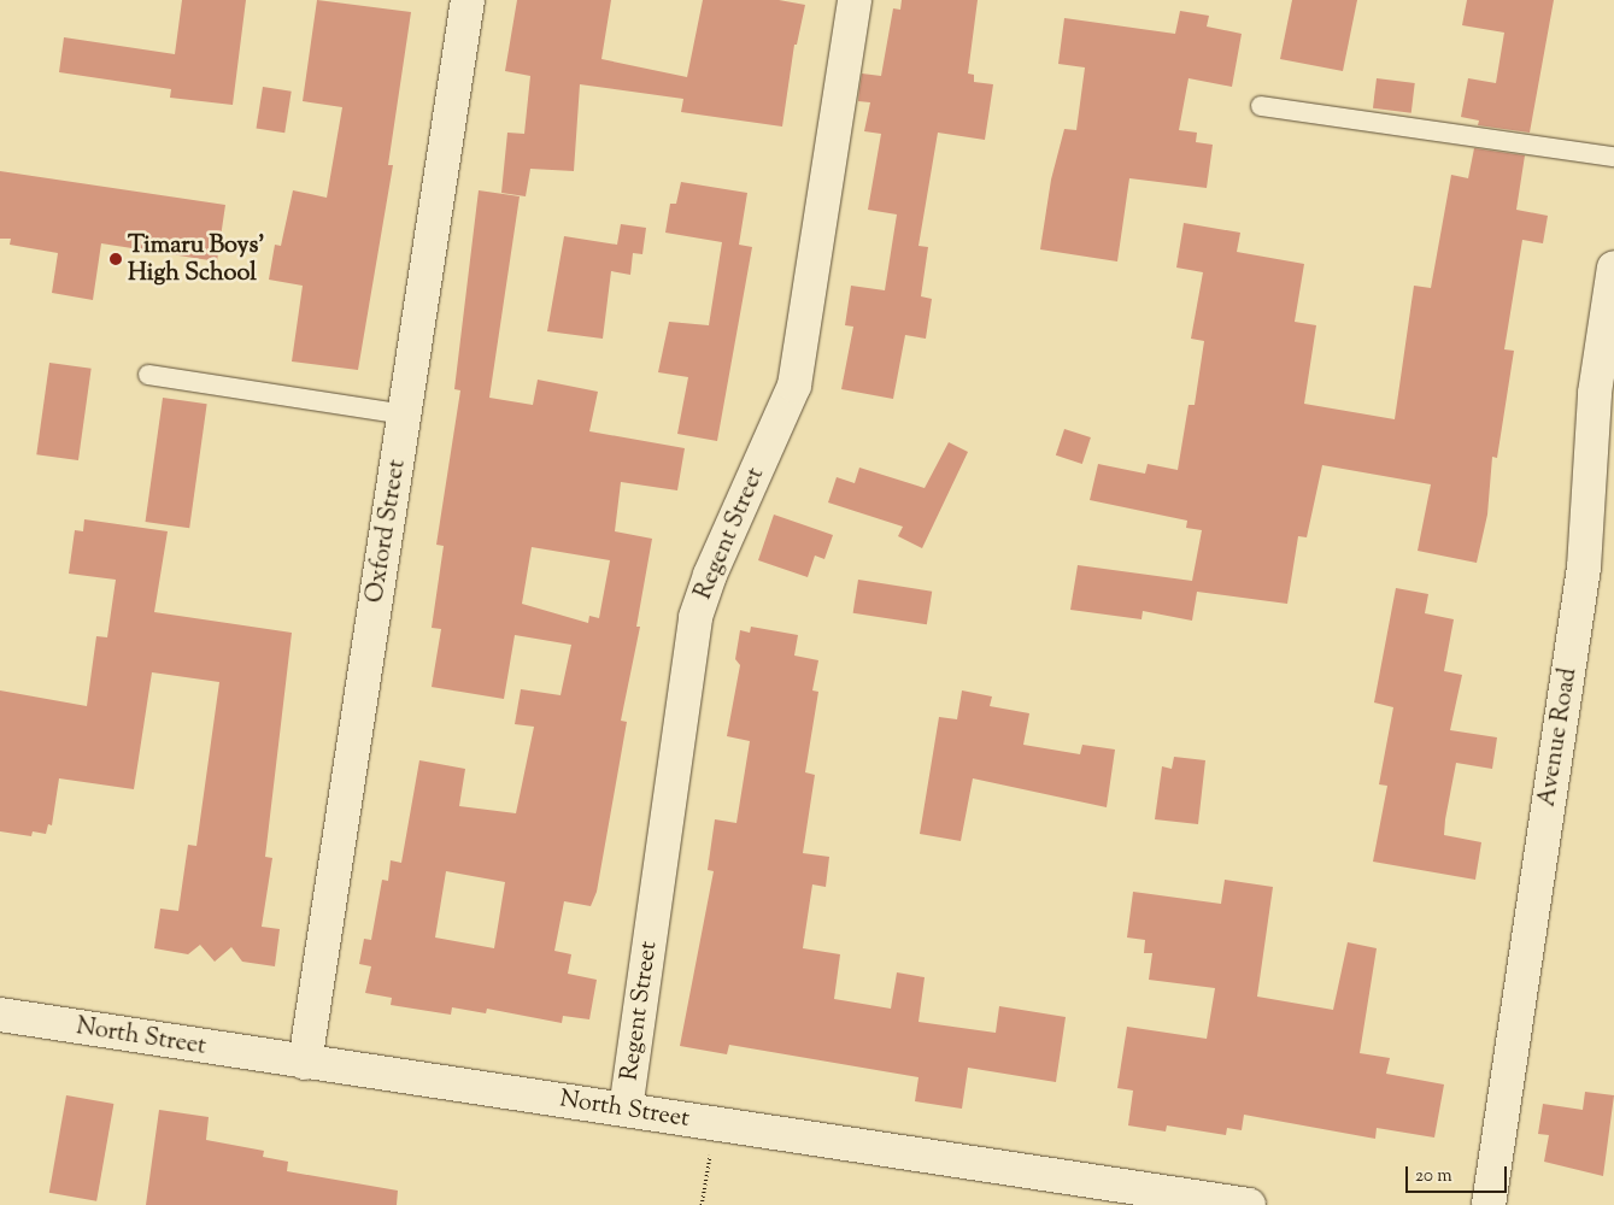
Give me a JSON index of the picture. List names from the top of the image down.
{
  "streets": {
    "street": [
      "Oxford Street",
      "Regent Street",
      "Avenue Road",
      "North Street"
    ]
  },
  "crossings": [
    ["Oxford Street", "North Street"],
    ["Regent Street", "North Street"]
  ],
  "places": ["Timaru Boys' High School"],
  "scale_bar": "20 m"
}
